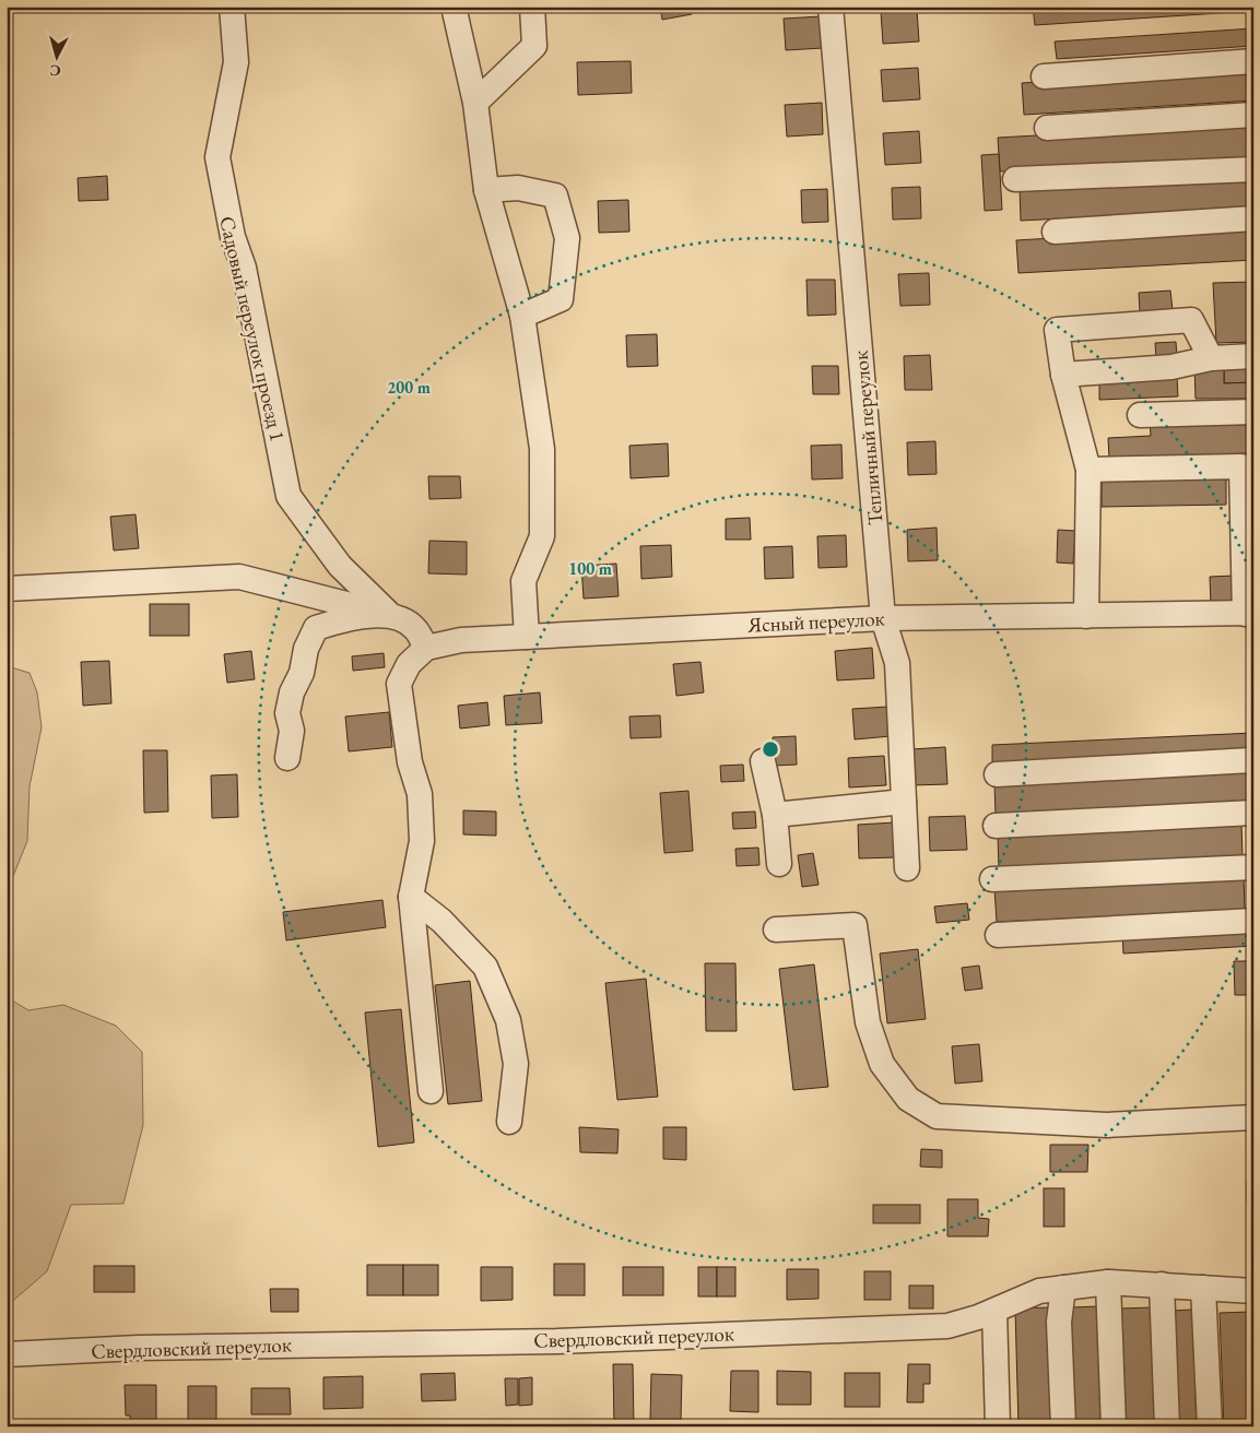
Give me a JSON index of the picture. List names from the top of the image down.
{
  "streets": {
    "street": [
      "Садовый переулок проезд 1",
      "Тепличный переулок",
      "Ясный переулок",
      "Свердловский переулок"
    ]
  },
  "crossings": [
    ["Тепличный переулок", "Ясный переулок"]
  ],
  "north": "bottom",
  "rings": ["200 m", "100 m"]
}
